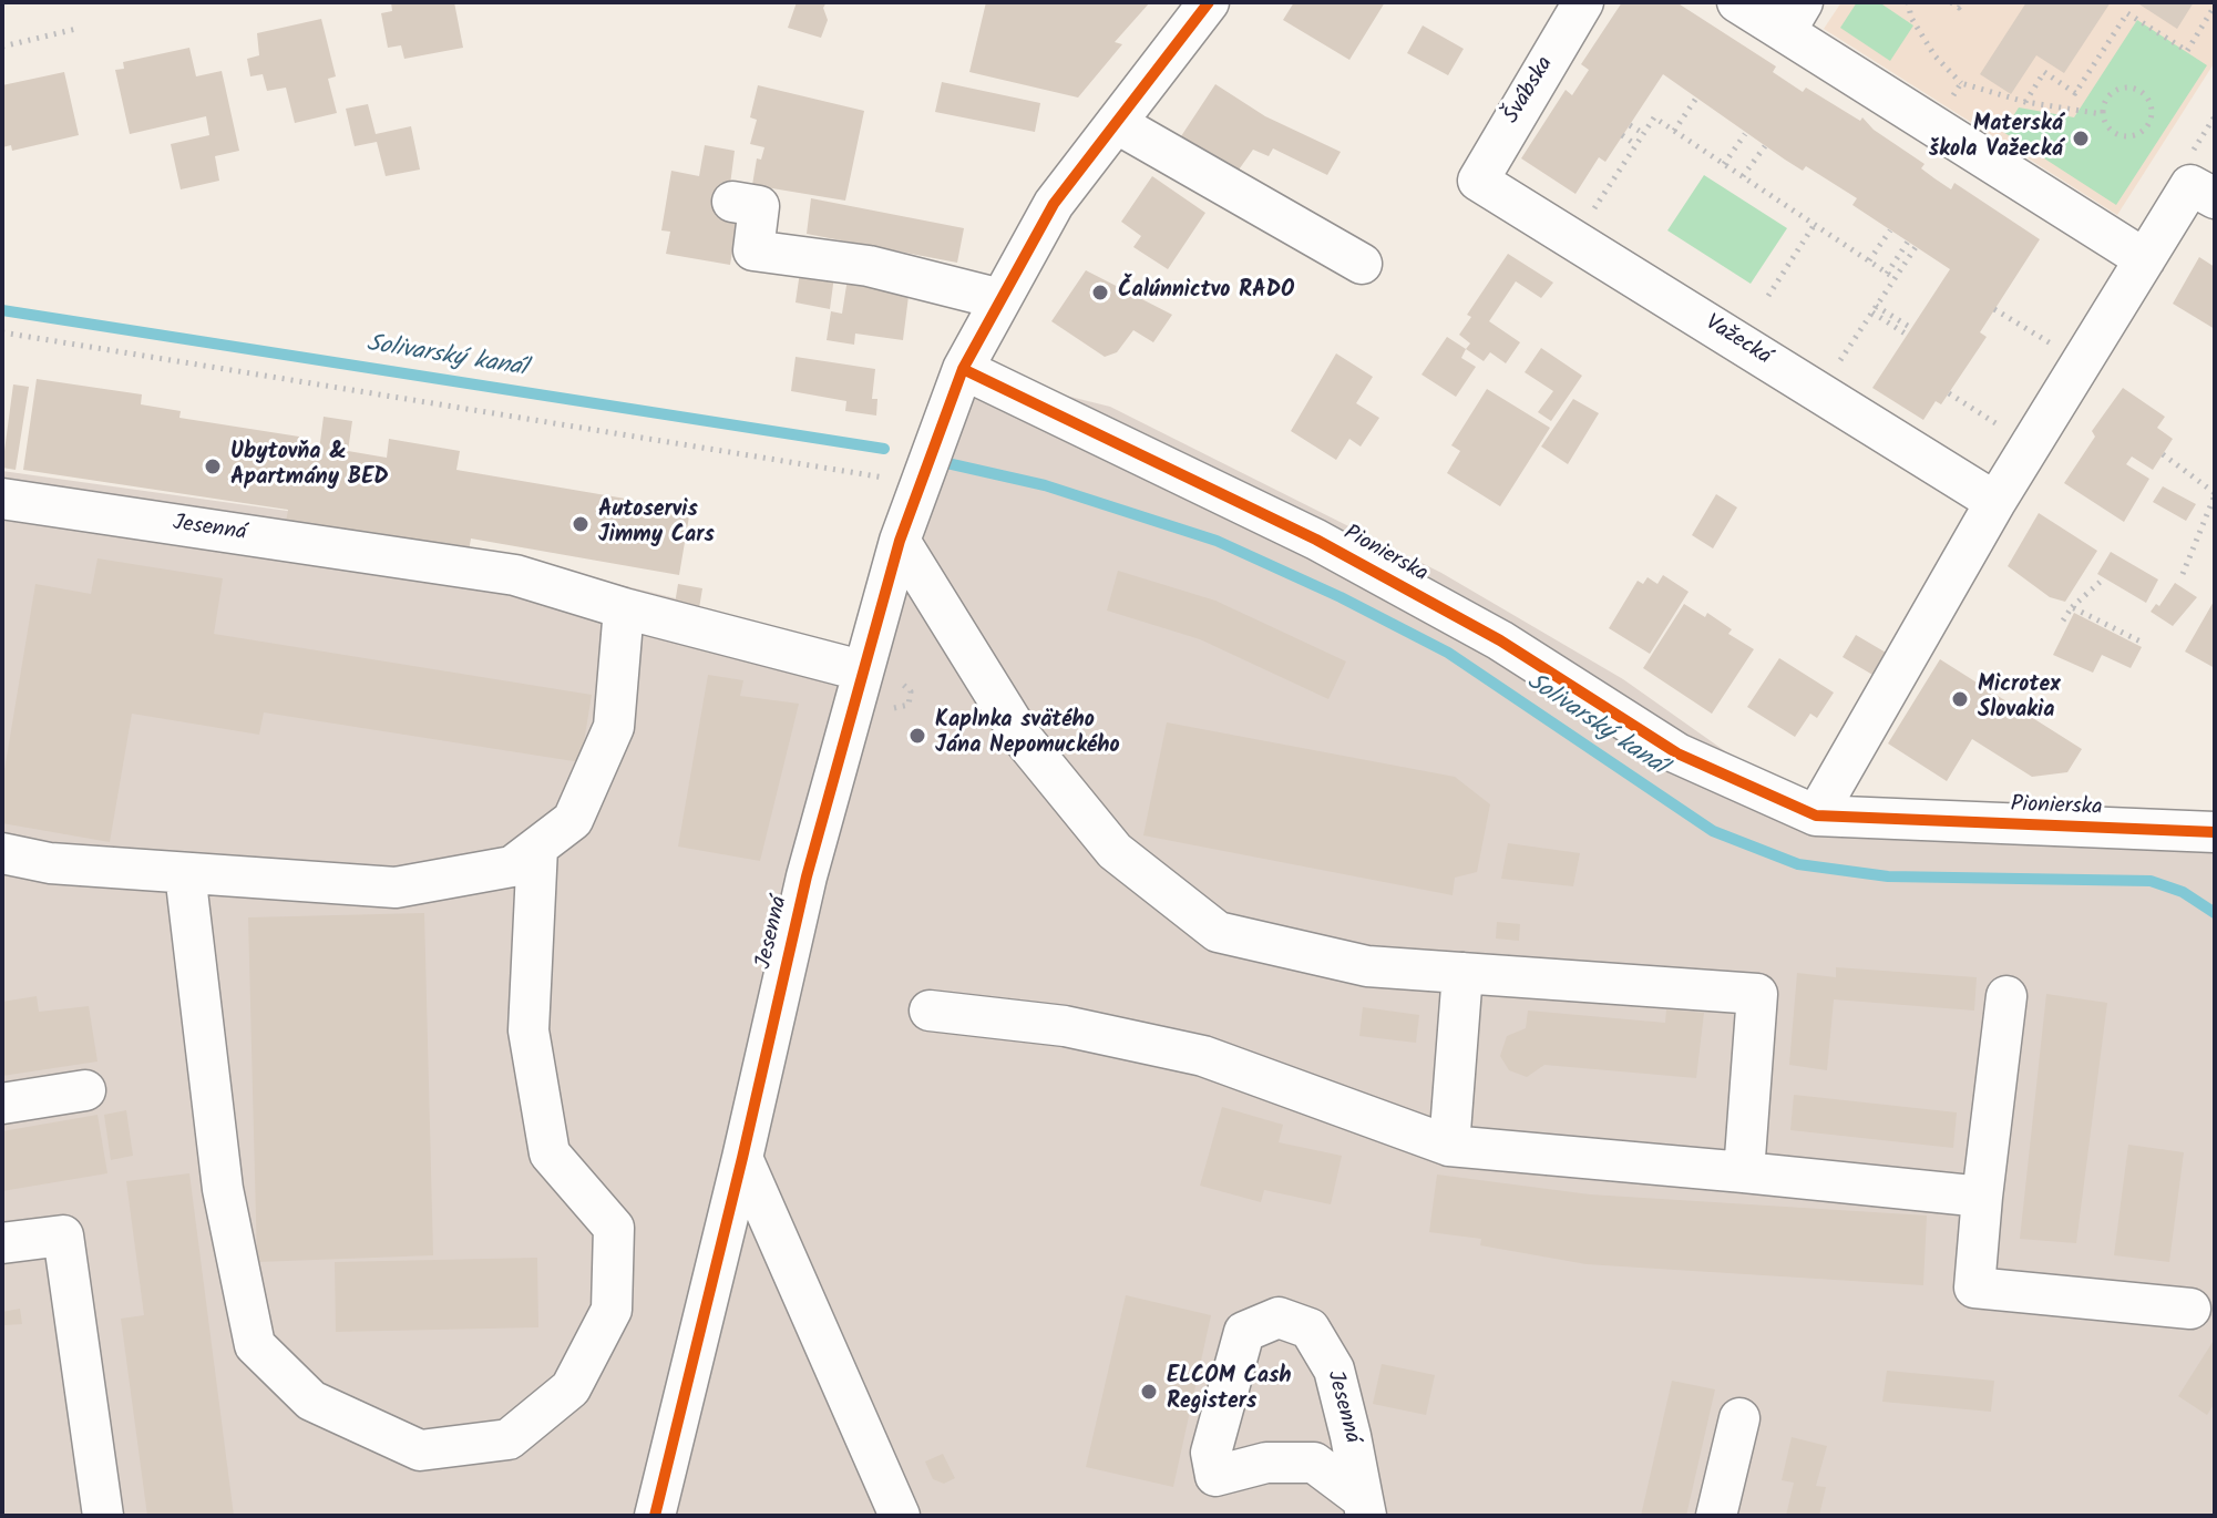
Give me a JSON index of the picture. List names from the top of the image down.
{
  "streets": {
    "street": [
      "Švábska",
      "Važecká",
      "Jesenná",
      "Pionierska"
    ]
  },
  "crossings": [
    ["Švábska", "Važecká"],
    ["Jesenná", "Pionierska"]
  ],
  "water": ["Solivarský kanál"],
  "places": [
    "Materská škola Važecká",
    "Čalúnnictvo RADO",
    "Ubytovňa & Apartmány BED",
    "Autoservis Jimmy Cars",
    "Microtex Slovakia",
    "Kaplnka svätého Jána Nepomuckého",
    "ELCOM Cash Registers"
  ]
}
